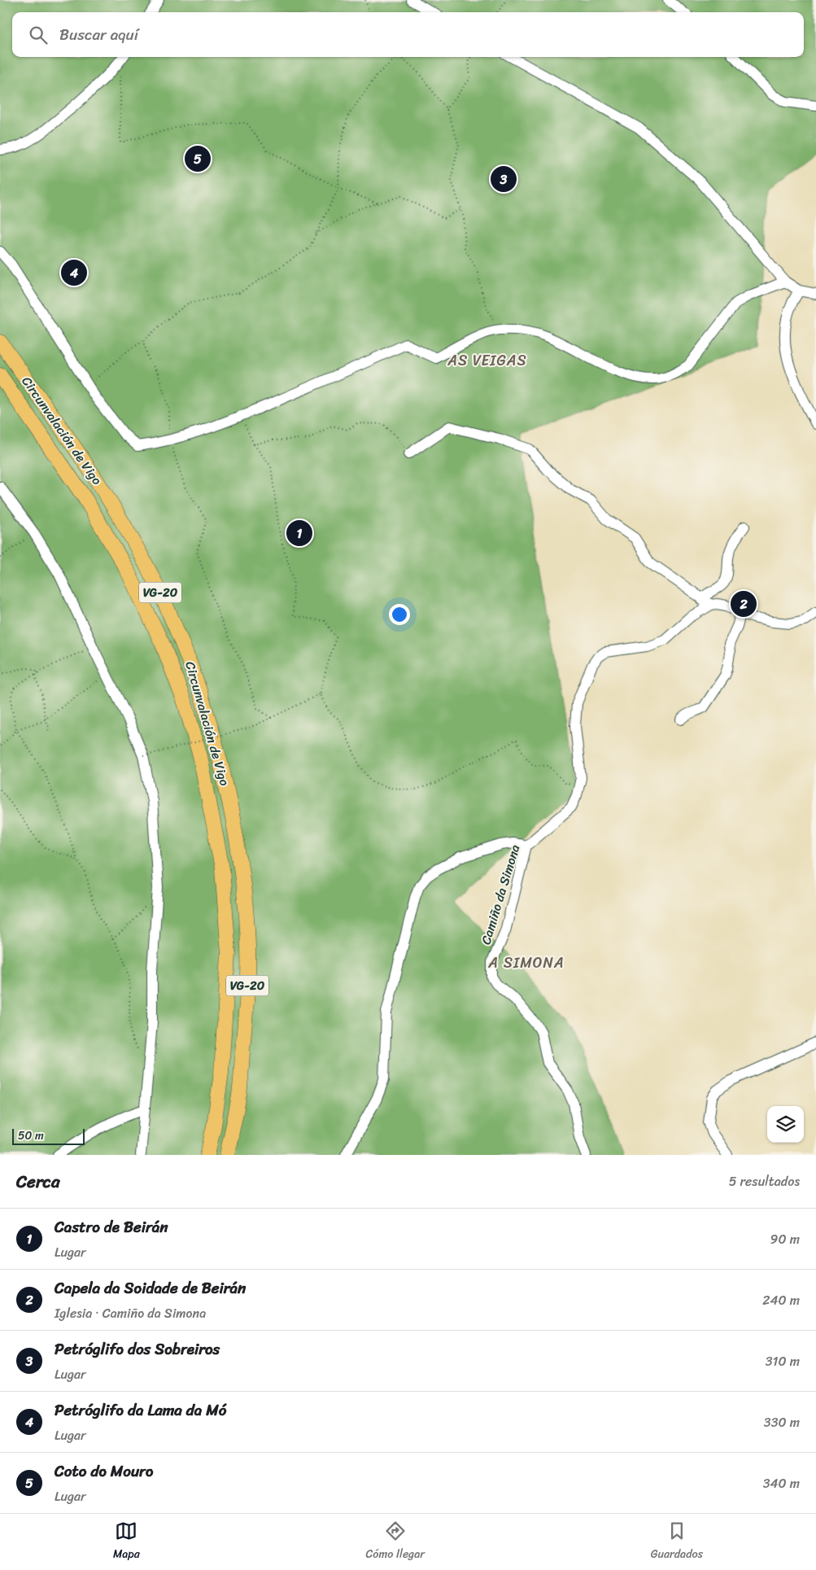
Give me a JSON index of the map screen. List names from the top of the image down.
{
  "streets": {
    "highway": ["Circunvalación de Vigo", "VG-20"],
    "street": ["Camiño da Simona"]
  },
  "districts": ["AS VEIGAS", "A SIMONA"],
  "scale_bar": "50 m",
  "page": {
    "search": "Buscar aquí",
    "pins": [
      "5",
      "3",
      "4",
      "1",
      "2"
    ],
    "scale": "50 m",
    "heading": ["Cerca", "5 resultados"],
    "list": [
      {
        "mark": "1",
        "name": "Castro de Beirán",
        "note": "Lugar",
        "value": "90 m"
      },
      {
        "mark": "2",
        "name": "Capela da Soidade de Beirán",
        "note": "Iglesia · Camiño da Simona",
        "value": "240 m"
      },
      {
        "mark": "3",
        "name": "Petróglifo dos Sobreiros",
        "note": "Lugar",
        "value": "310 m"
      },
      {
        "mark": "4",
        "name": "Petróglifo da Lama da Mó",
        "note": "Lugar",
        "value": "330 m"
      },
      {
        "mark": "5",
        "name": "Coto do Mouro",
        "note": "Lugar",
        "value": "340 m"
      }
    ],
    "nav": ["Mapa", "Cómo llegar", "Guardados"]
  }
}
